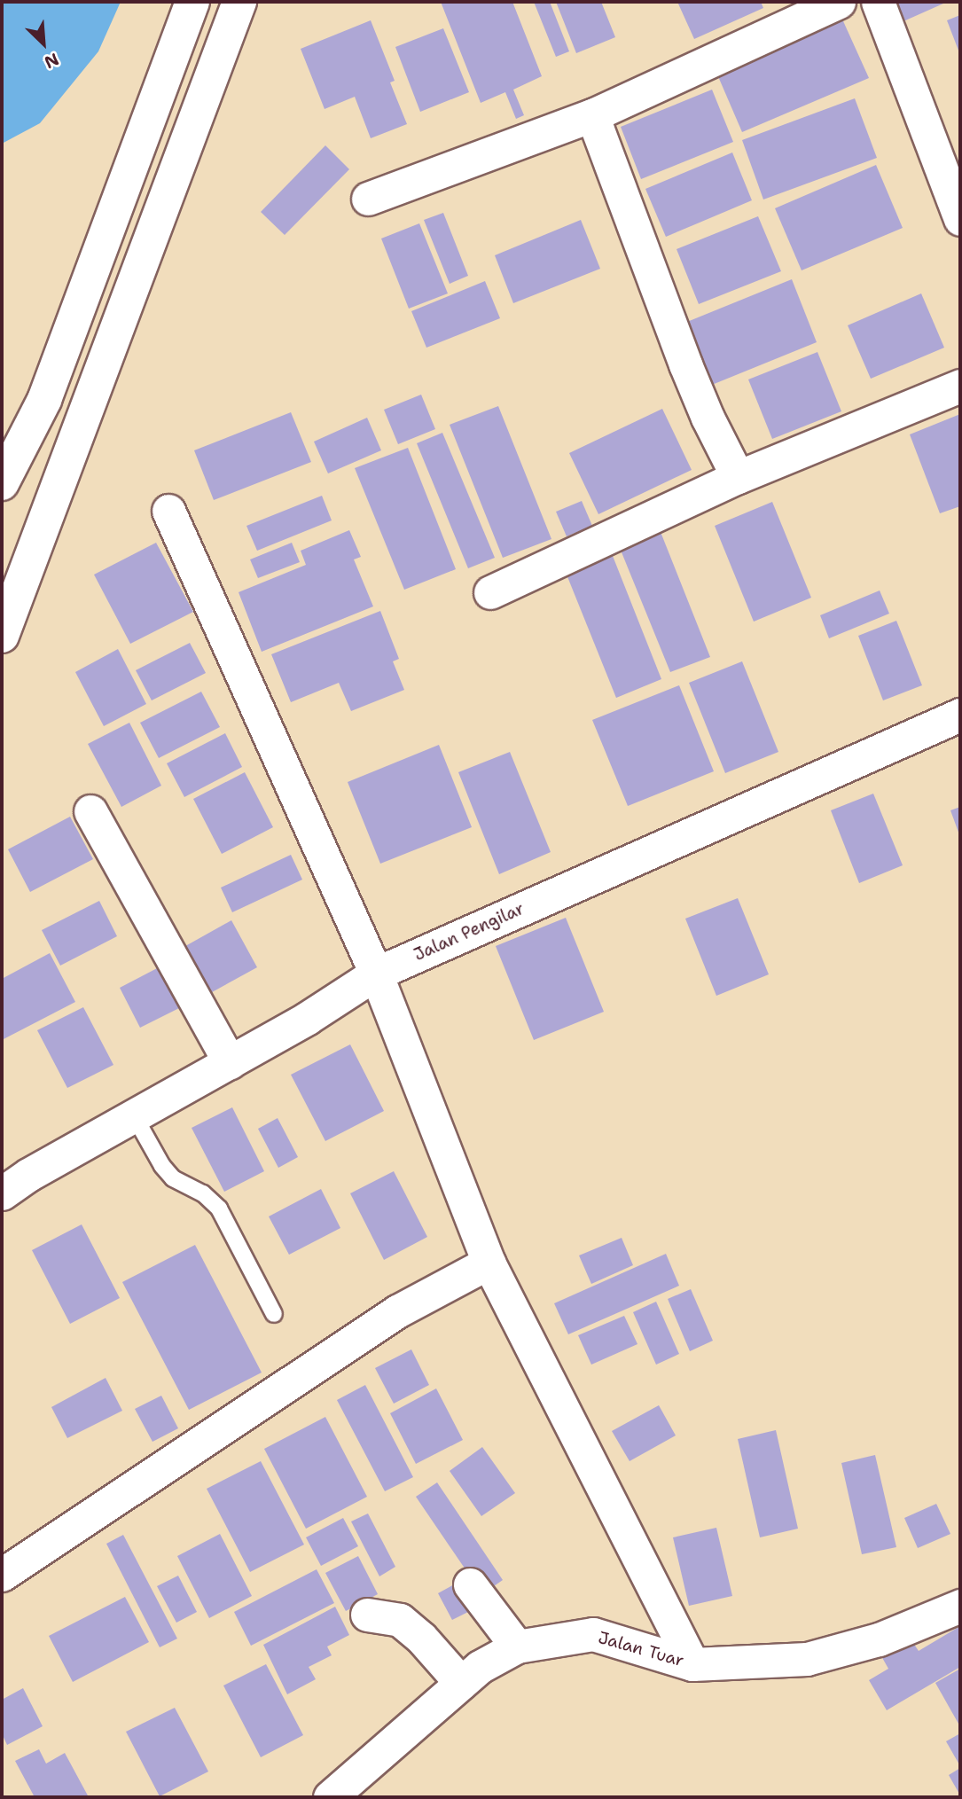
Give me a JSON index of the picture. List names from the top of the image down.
{
  "streets": {
    "street": ["Jalan Pengilar", "Jalan Tuar"]
  },
  "north": "bottom right"
}
